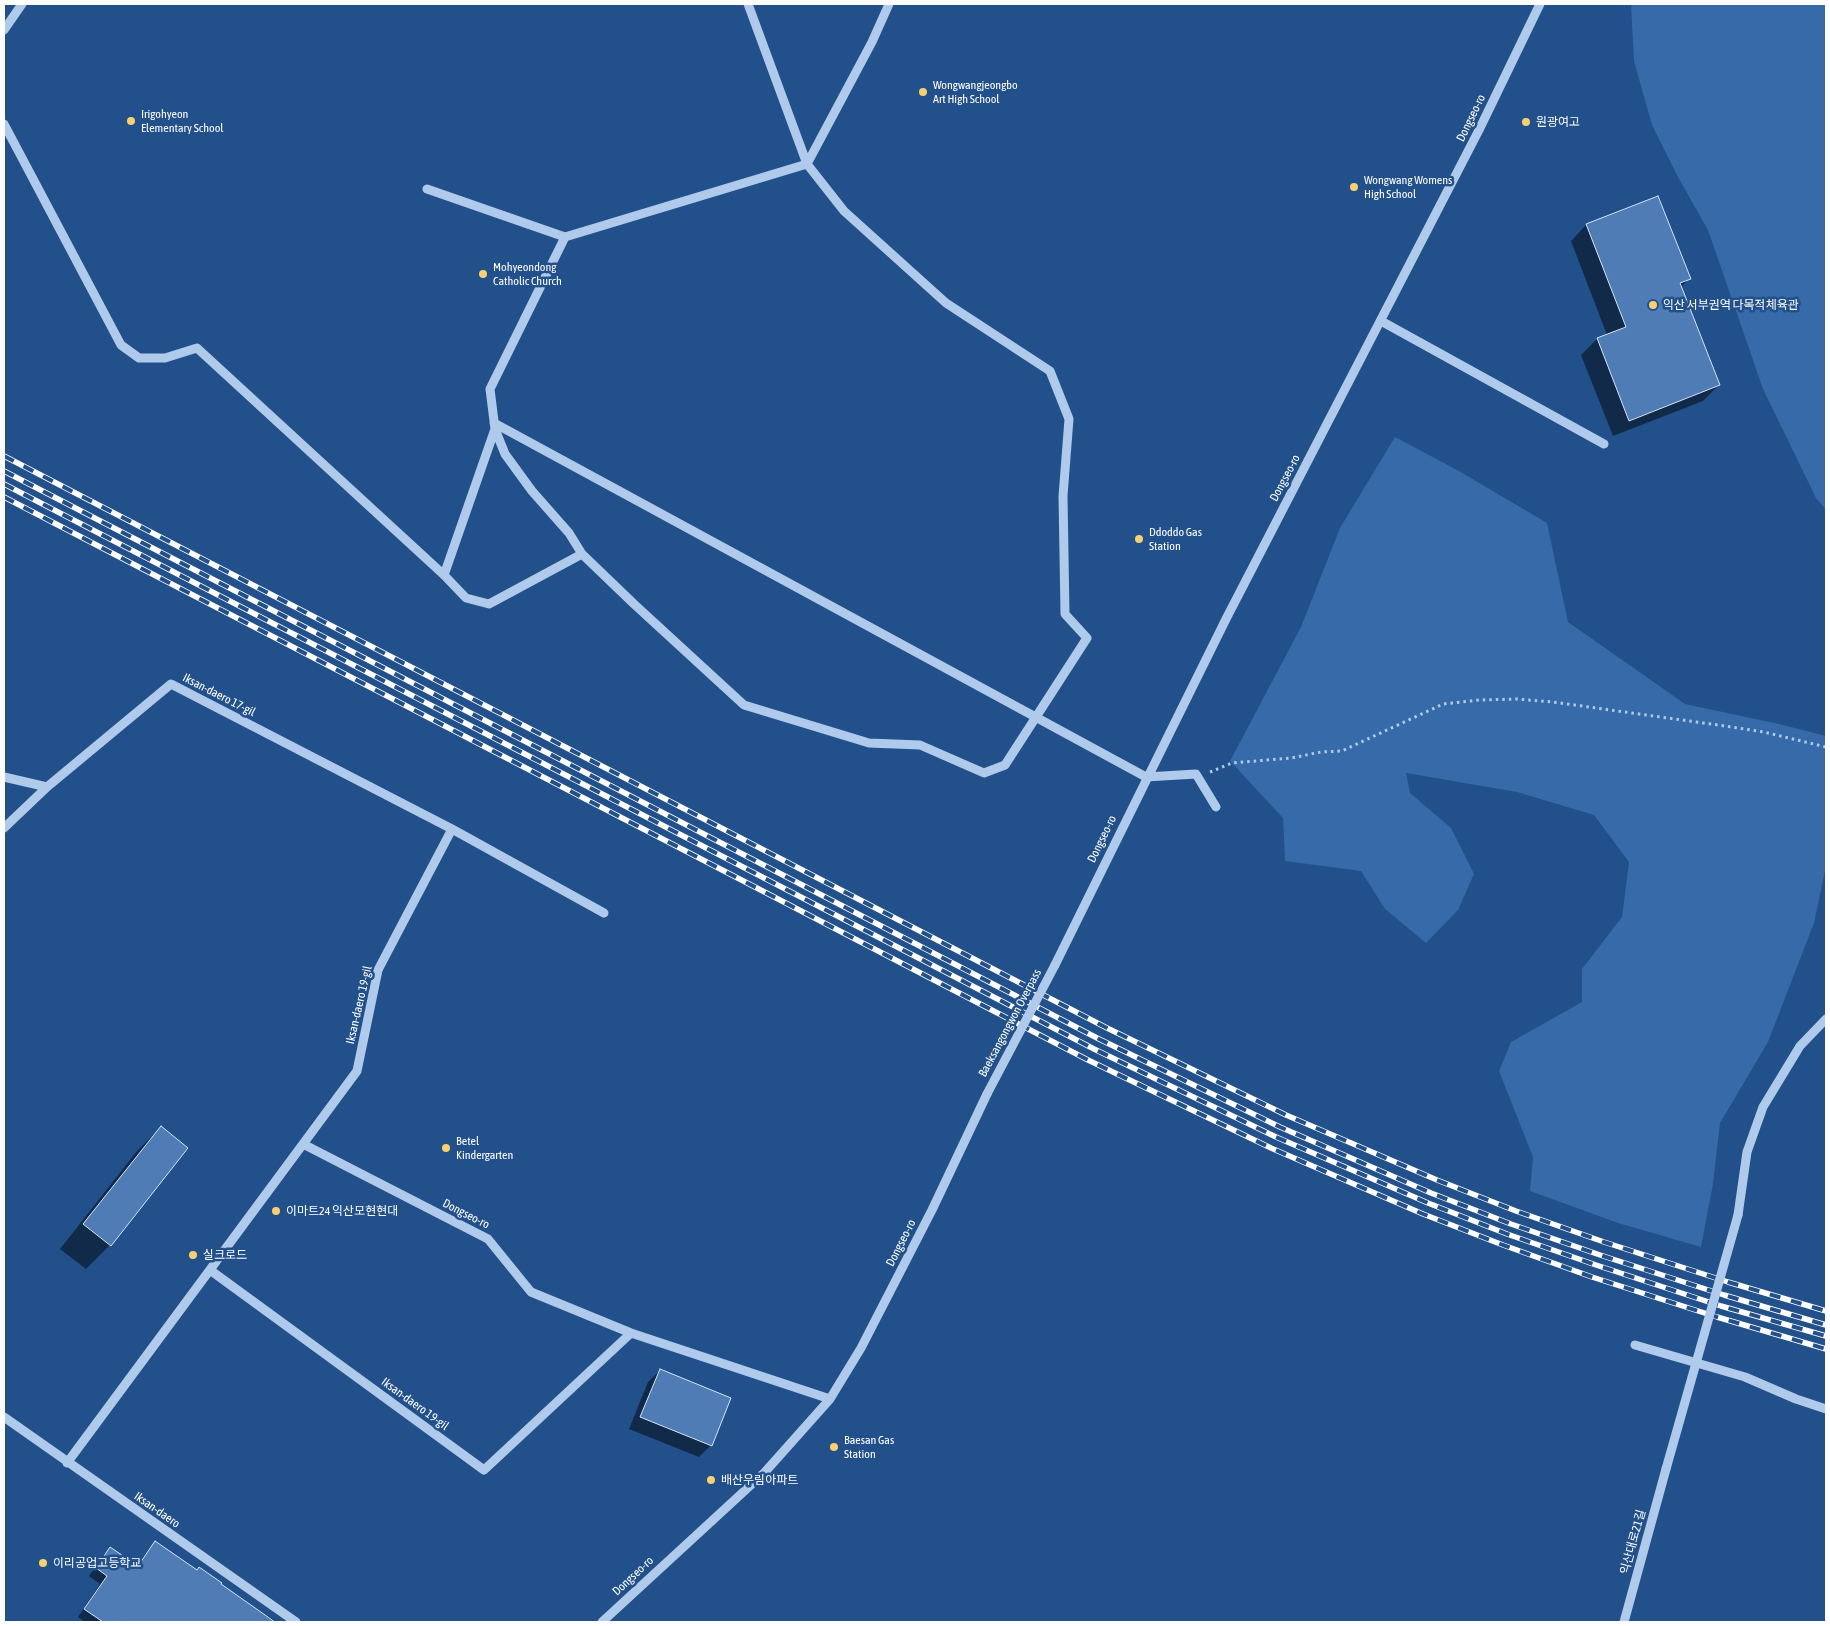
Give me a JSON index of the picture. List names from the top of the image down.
{
  "streets": {
    "street": [
      "Dongseo-ro",
      "Iksan-daero 17-gil",
      "Iksan-daero 19-gil",
      "Baeksangongwon Overpass",
      "Iksan-daero",
      "익산대로21길"
    ]
  },
  "crossings": [
    ["Dongseo-ro", "Iksan-daero 19-gil"],
    ["Dongseo-ro", "Baeksangongwon Overpass"],
    ["Iksan-daero 17-gil", "Iksan-daero 19-gil"],
    ["Iksan-daero 19-gil", "Iksan-daero"]
  ],
  "places": [
    "Wongwangjeongbo Art High School",
    "Irigohyeon Elementary School",
    "원광여고",
    "Wongwang Womens High School",
    "Mohyeondong Catholic Church",
    "익산 서부권역 다목적체육관",
    "Ddoddo Gas Station",
    "Betel Kindergarten",
    "이마트24 익산모현현대",
    "실크로드",
    "Baesan Gas Station",
    "배산우림아파트",
    "이리공업고등학교"
  ]
}
